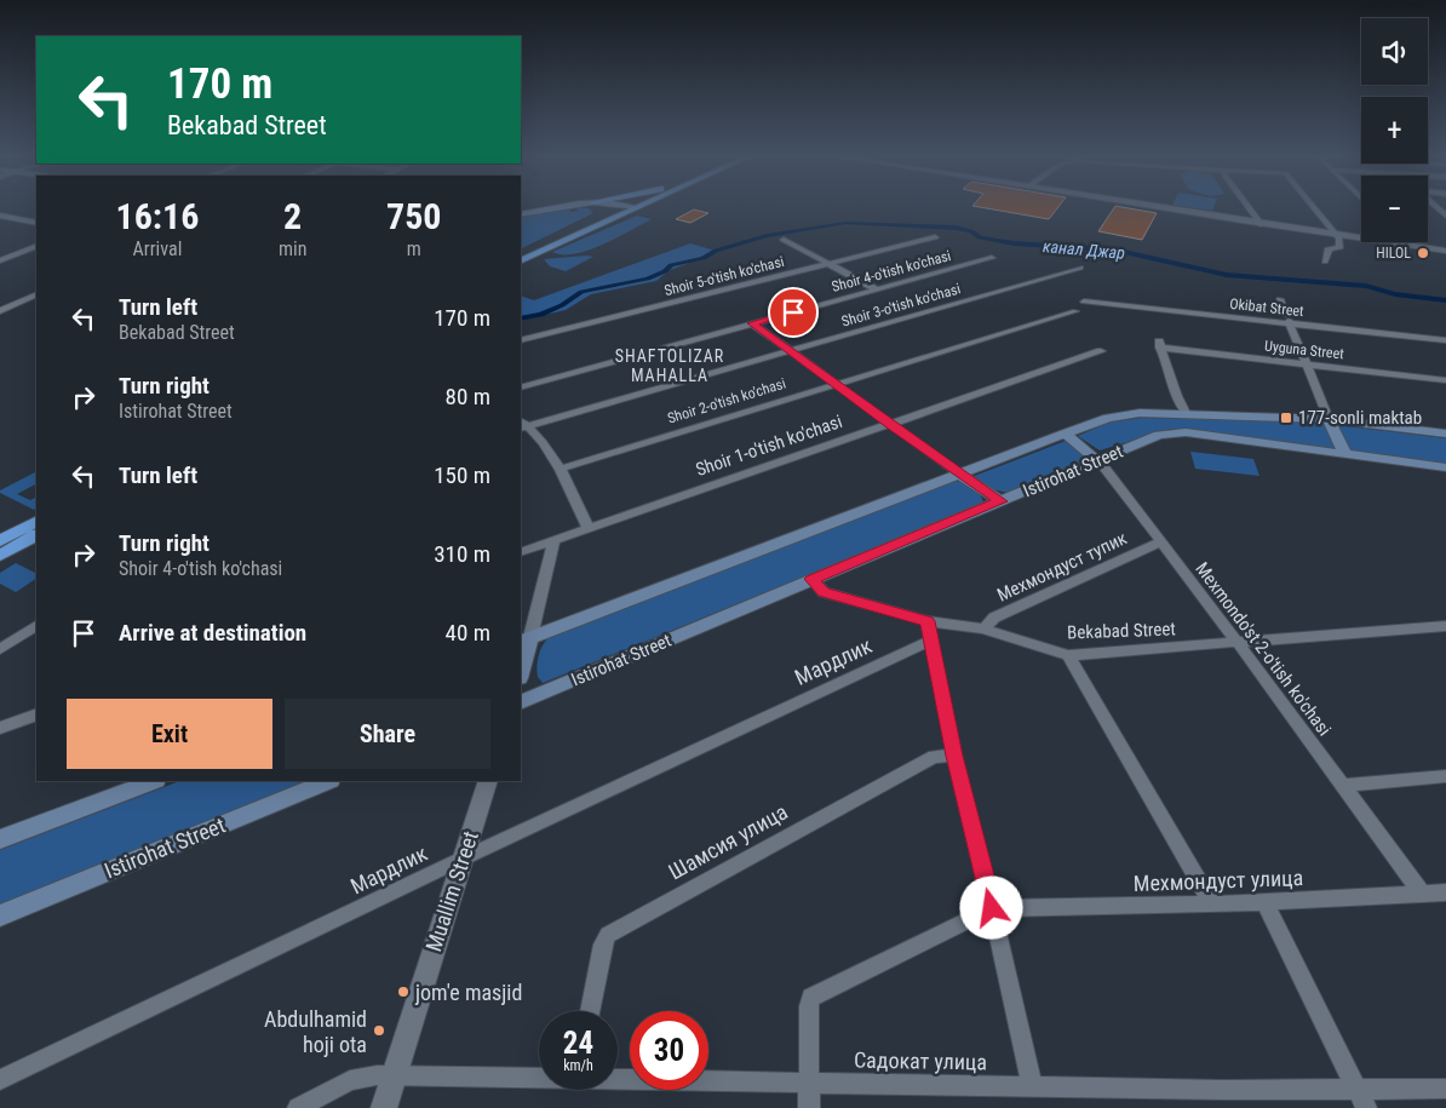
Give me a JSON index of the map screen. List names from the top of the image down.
{
  "streets": {
    "main road": ["Istirohat Street", "Mexmondo'st 2-o'tish ko'chasi"],
    "street": [
      "Shoir 4-o'tish ko'chasi",
      "Shoir 5-o'tish ko'chasi",
      "Shoir 3-o'tish ko'chasi",
      "Okibat Street",
      "Uyguna Street",
      "Shoir 2-o'tish ko'chasi",
      "Shoir 1-o'tish ko'chasi",
      "Мехмондуст тупик",
      "Bekabad Street",
      "Мардлик",
      "Шамсия улица",
      "Мехмондуст улица",
      "Muallim Street",
      "Садокат улица"
    ]
  },
  "crossings": [
    ["Uyguna Street", "Istirohat Street"],
    ["Istirohat Street", "Bekabad Street"],
    ["Istirohat Street", "Mexmondo'st 2-o'tish ko'chasi"],
    ["Мехмондуст тупик", "Bekabad Street"],
    ["Мехмондуст тупик", "Mexmondo'st 2-o'tish ko'chasi"],
    ["Bekabad Street", "Mexmondo'st 2-o'tish ko'chasi"],
    ["Mexmondo'st 2-o'tish ko'chasi", "Мехмондуст улица"],
    ["Мардлик", "Muallim Street"],
    ["Muallim Street", "Садокат улица"]
  ],
  "districts": ["SHAFTOLIZAR MAHALLA"],
  "water": ["канал Джар"],
  "places": {
    "other": ["HILOL", "jom'e masjid", "Abdulhamid hoji ota"],
    "transit": ["177-sonli maktab"]
  },
  "page": {
    "map_buttons": ["+", "−"],
    "turn": ["170 m", "Bekabad Street"],
    "eta": [
      "16:16",
      "Arrival",
      "2",
      "min",
      "750",
      "m"
    ],
    "list": [
      {
        "name": "Turn left",
        "note": "Bekabad Street",
        "value": "170 m"
      },
      {
        "name": "Turn right",
        "note": "Istirohat Street",
        "value": "80 m"
      },
      {
        "name": "Turn left",
        "value": "150 m"
      },
      {
        "name": "Turn right",
        "note": "Shoir 4-o'tish ko'chasi",
        "value": "310 m"
      },
      {
        "name": "Arrive at destination",
        "value": "40 m"
      }
    ],
    "buttons": ["Exit", "Share"],
    "speed": "24 km/h",
    "limit": "30"
  }
}
